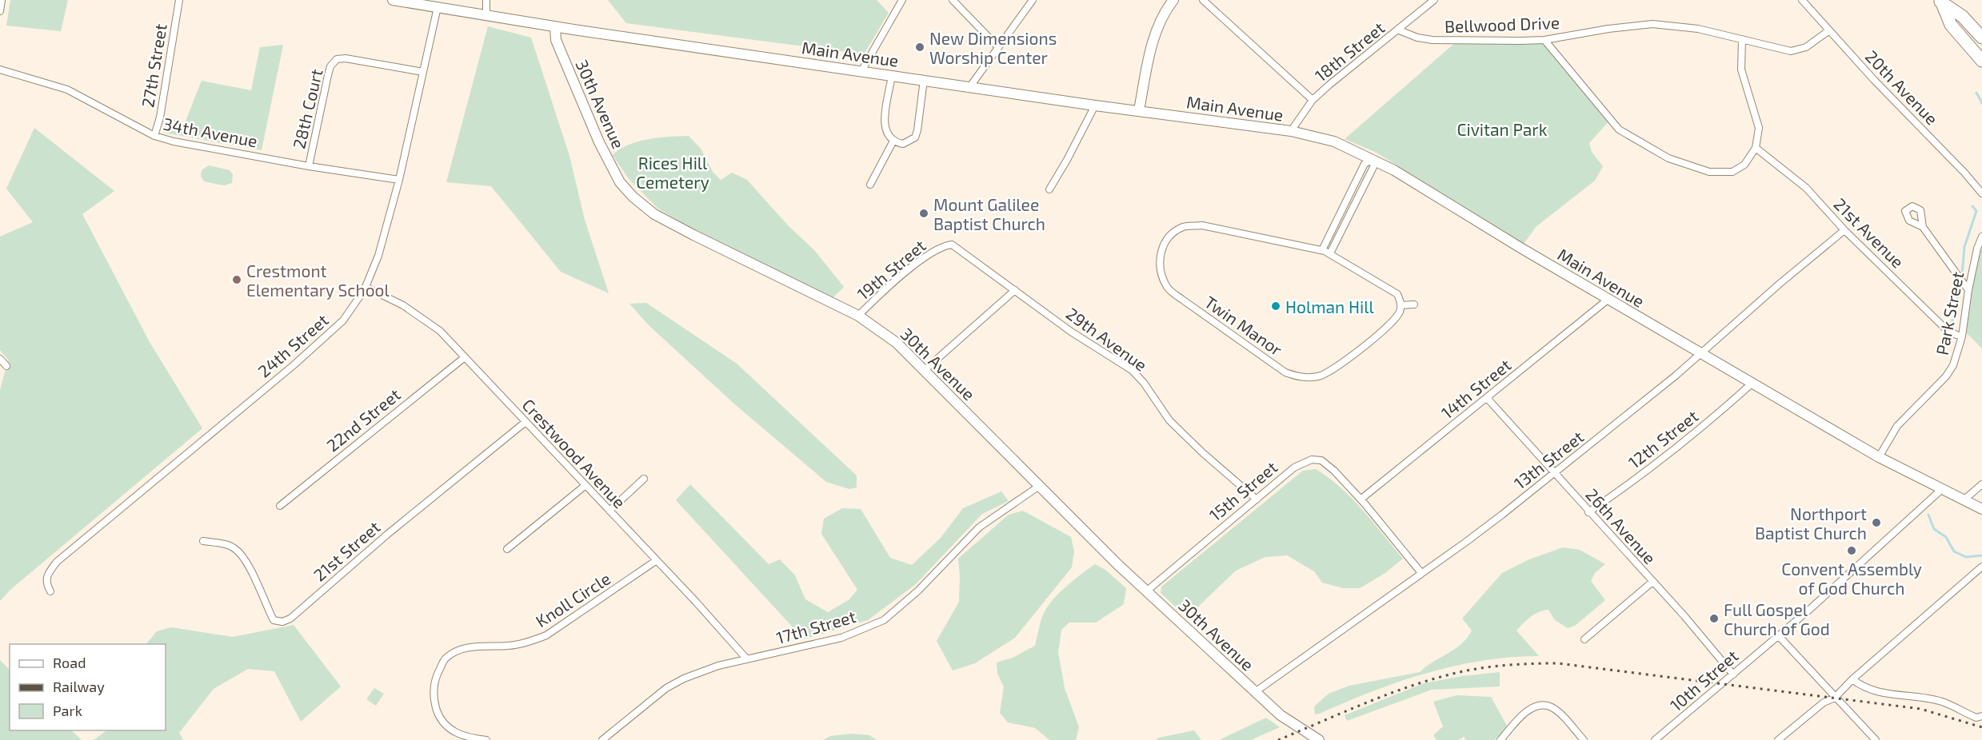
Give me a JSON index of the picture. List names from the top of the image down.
{
  "streets": {
    "main road": ["Main Avenue", "30th Avenue"],
    "street": [
      "Bellwood Drive",
      "18th Street",
      "27th Street",
      "20th Avenue",
      "28th Court",
      "34th Avenue",
      "21st Avenue",
      "19th Street",
      "Park Street",
      "Twin Manor",
      "29th Avenue",
      "24th Street",
      "14th Street",
      "22nd Street",
      "12th Street",
      "Crestwood Avenue",
      "13th Street",
      "15th Street",
      "26th Avenue",
      "21st Street",
      "Knoll Circle",
      "17th Street",
      "10th Street"
    ]
  },
  "crossings": [
    ["Bellwood Drive", "18th Street"],
    ["Bellwood Drive", "20th Avenue"],
    ["18th Street", "Main Avenue"],
    ["Main Avenue", "30th Avenue"],
    ["Main Avenue", "Park Street"],
    ["Main Avenue", "24th Street"],
    ["Main Avenue", "14th Street"],
    ["Main Avenue", "12th Street"],
    ["Main Avenue", "13th Street"],
    ["Main Avenue", "10th Street"],
    ["27th Street", "34th Avenue"],
    ["30th Avenue", "19th Street"],
    ["30th Avenue", "13th Street"],
    ["30th Avenue", "15th Street"],
    ["30th Avenue", "17th Street"],
    ["28th Court", "34th Avenue"],
    ["28th Court", "24th Street"],
    ["34th Avenue", "24th Street"],
    ["21st Avenue", "Park Street"],
    ["21st Avenue", "13th Street"],
    ["19th Street", "29th Avenue"],
    ["29th Avenue", "15th Street"],
    ["24th Street", "Crestwood Avenue"],
    ["14th Street", "15th Street"],
    ["14th Street", "26th Avenue"],
    ["22nd Street", "Crestwood Avenue"],
    ["12th Street", "26th Avenue"],
    ["Crestwood Avenue", "21st Street"],
    ["Crestwood Avenue", "Knoll Circle"],
    ["Crestwood Avenue", "17th Street"],
    ["13th Street", "26th Avenue"],
    ["26th Avenue", "10th Street"]
  ],
  "parks": ["Civitan Park", "Rices Hill Cemetery"],
  "places": [
    "New Dimensions Worship Center",
    "Mount Galilee Baptist Church",
    "Crestmont Elementary School",
    "Holman Hill",
    "Northport Baptist Church",
    "Convent Assembly of God Church",
    "Full Gospel Church of God"
  ],
  "legend": ["Road", "Railway", "Park"]
}
